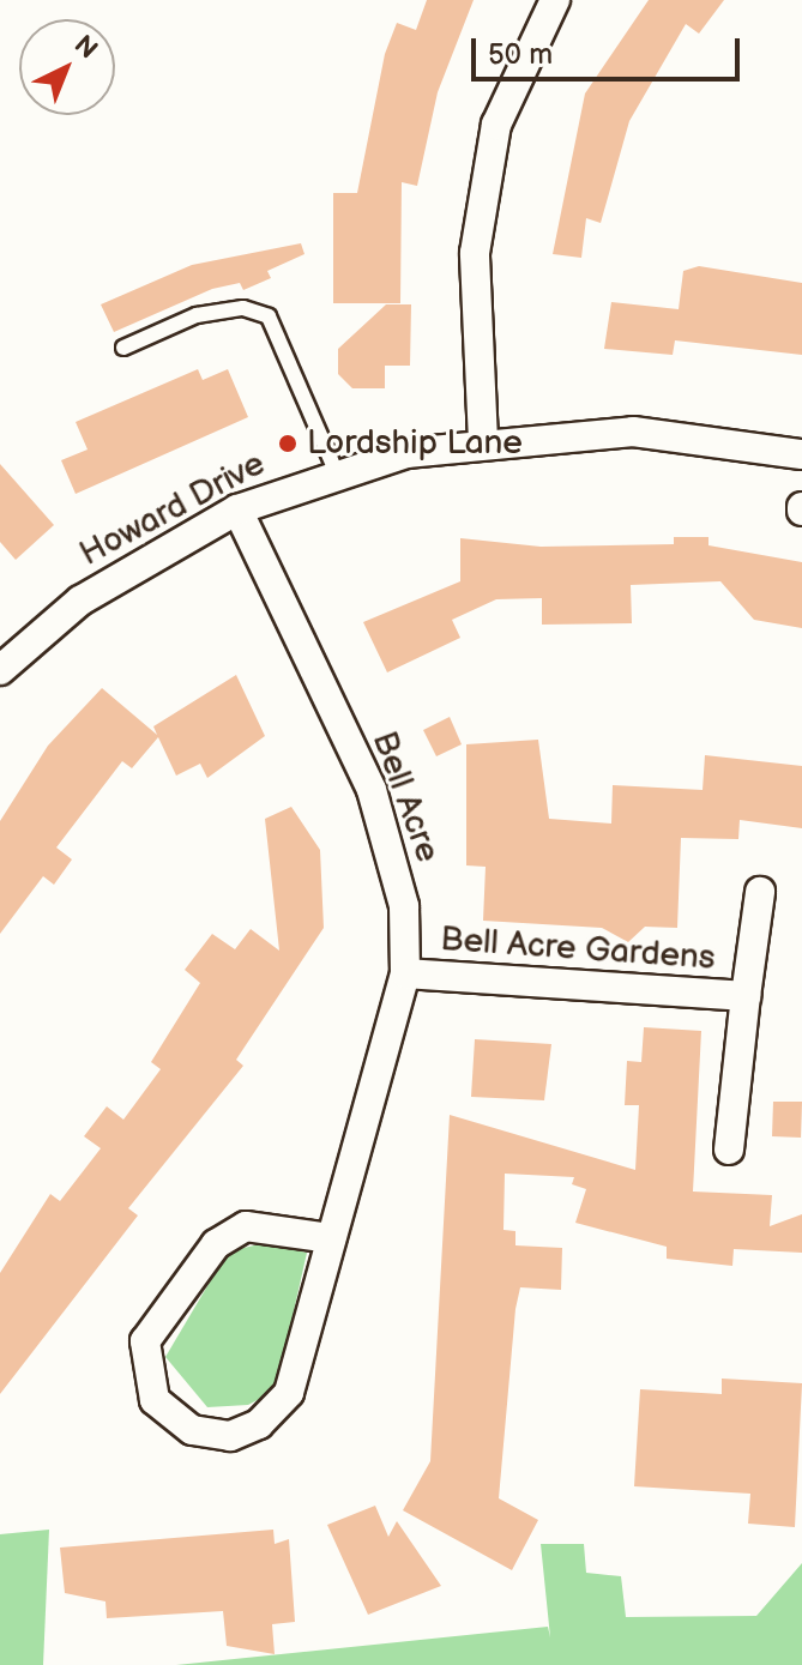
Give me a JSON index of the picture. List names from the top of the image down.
{
  "streets": {
    "street": ["Howard Drive", "Bell Acre", "Bell Acre Gardens"]
  },
  "crossings": [
    ["Howard Drive", "Bell Acre"],
    ["Bell Acre", "Bell Acre Gardens"]
  ],
  "places": ["Lordship Lane"],
  "scale_bar": "50 m",
  "north": "top right"
}
